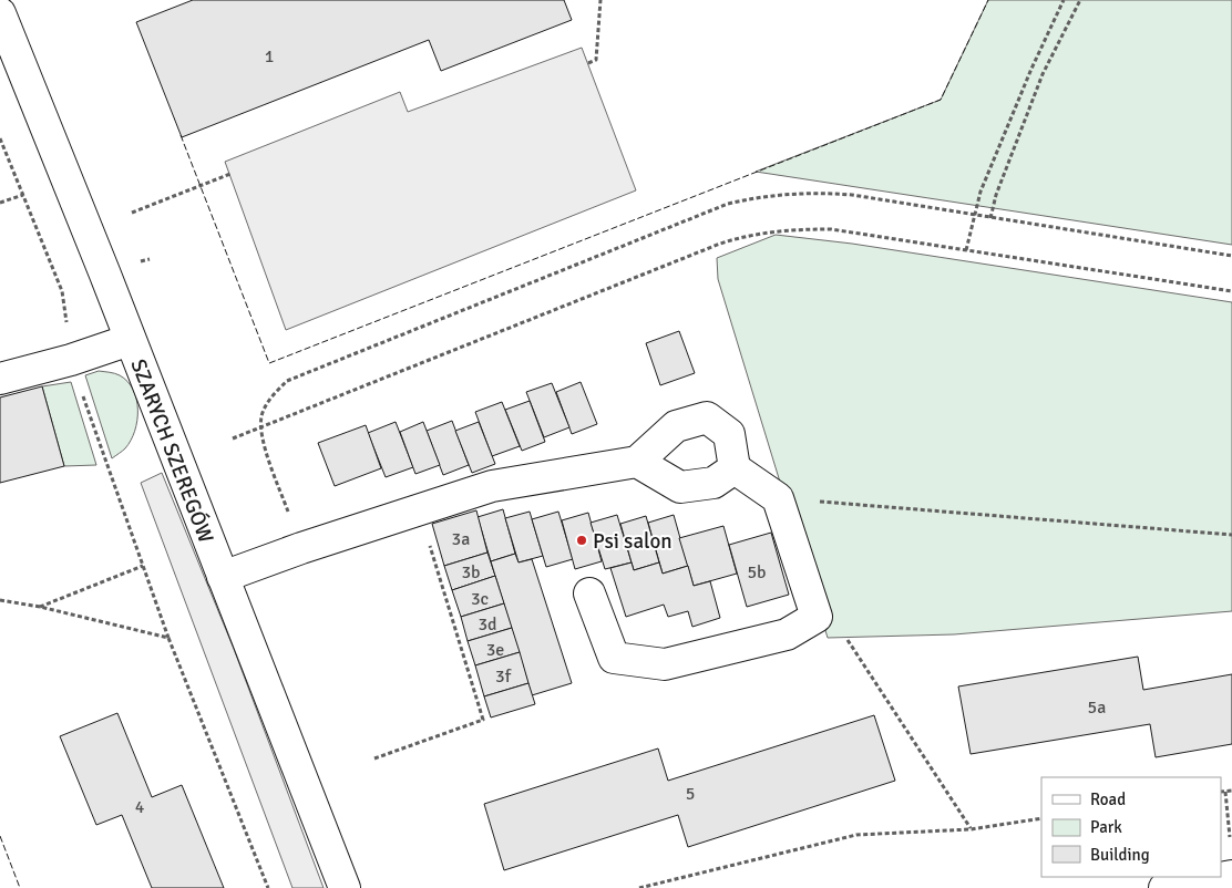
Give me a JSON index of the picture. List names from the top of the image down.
{
  "streets": {
    "street": ["SZARYCH SZEREGÓW"]
  },
  "places": ["Psi salon"],
  "house_numbers": [
    "1",
    "3a",
    "3b",
    "5b",
    "3c",
    "3d",
    "3e",
    "3f",
    "5a",
    "5",
    "4"
  ],
  "legend": ["Road", "Park", "Building"]
}
